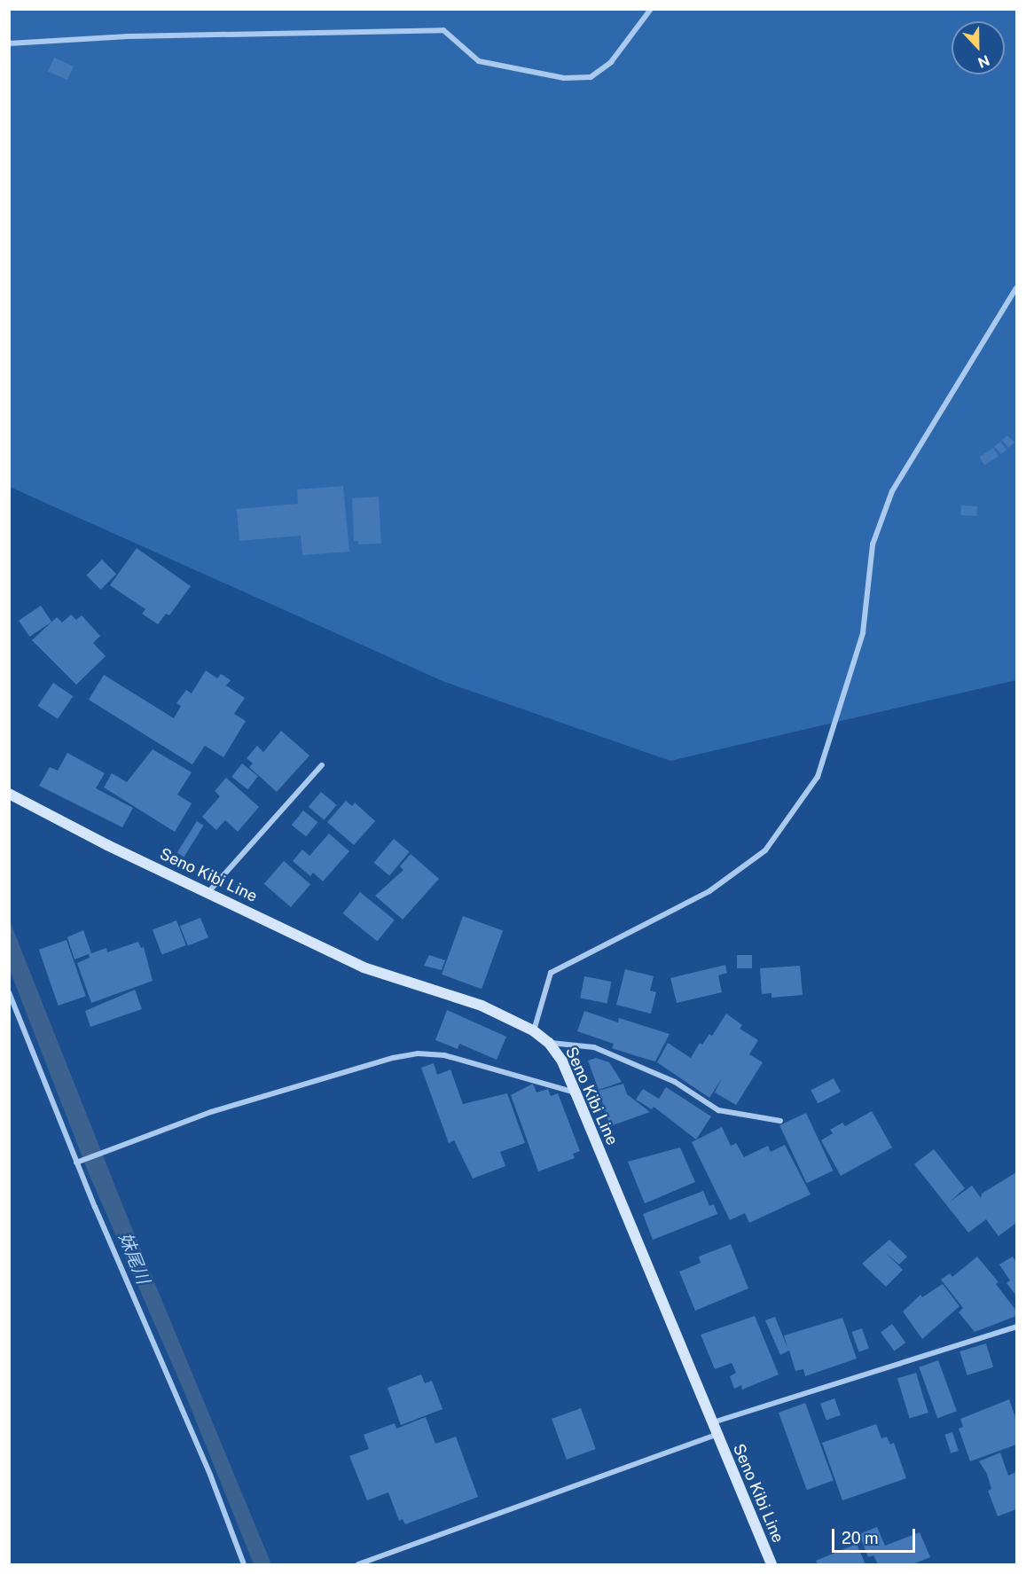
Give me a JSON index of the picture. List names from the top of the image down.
{
  "streets": {
    "main road": ["Seno Kibi Line"]
  },
  "water": ["妹尾川"],
  "scale_bar": "20 m",
  "north": "bottom"
}
